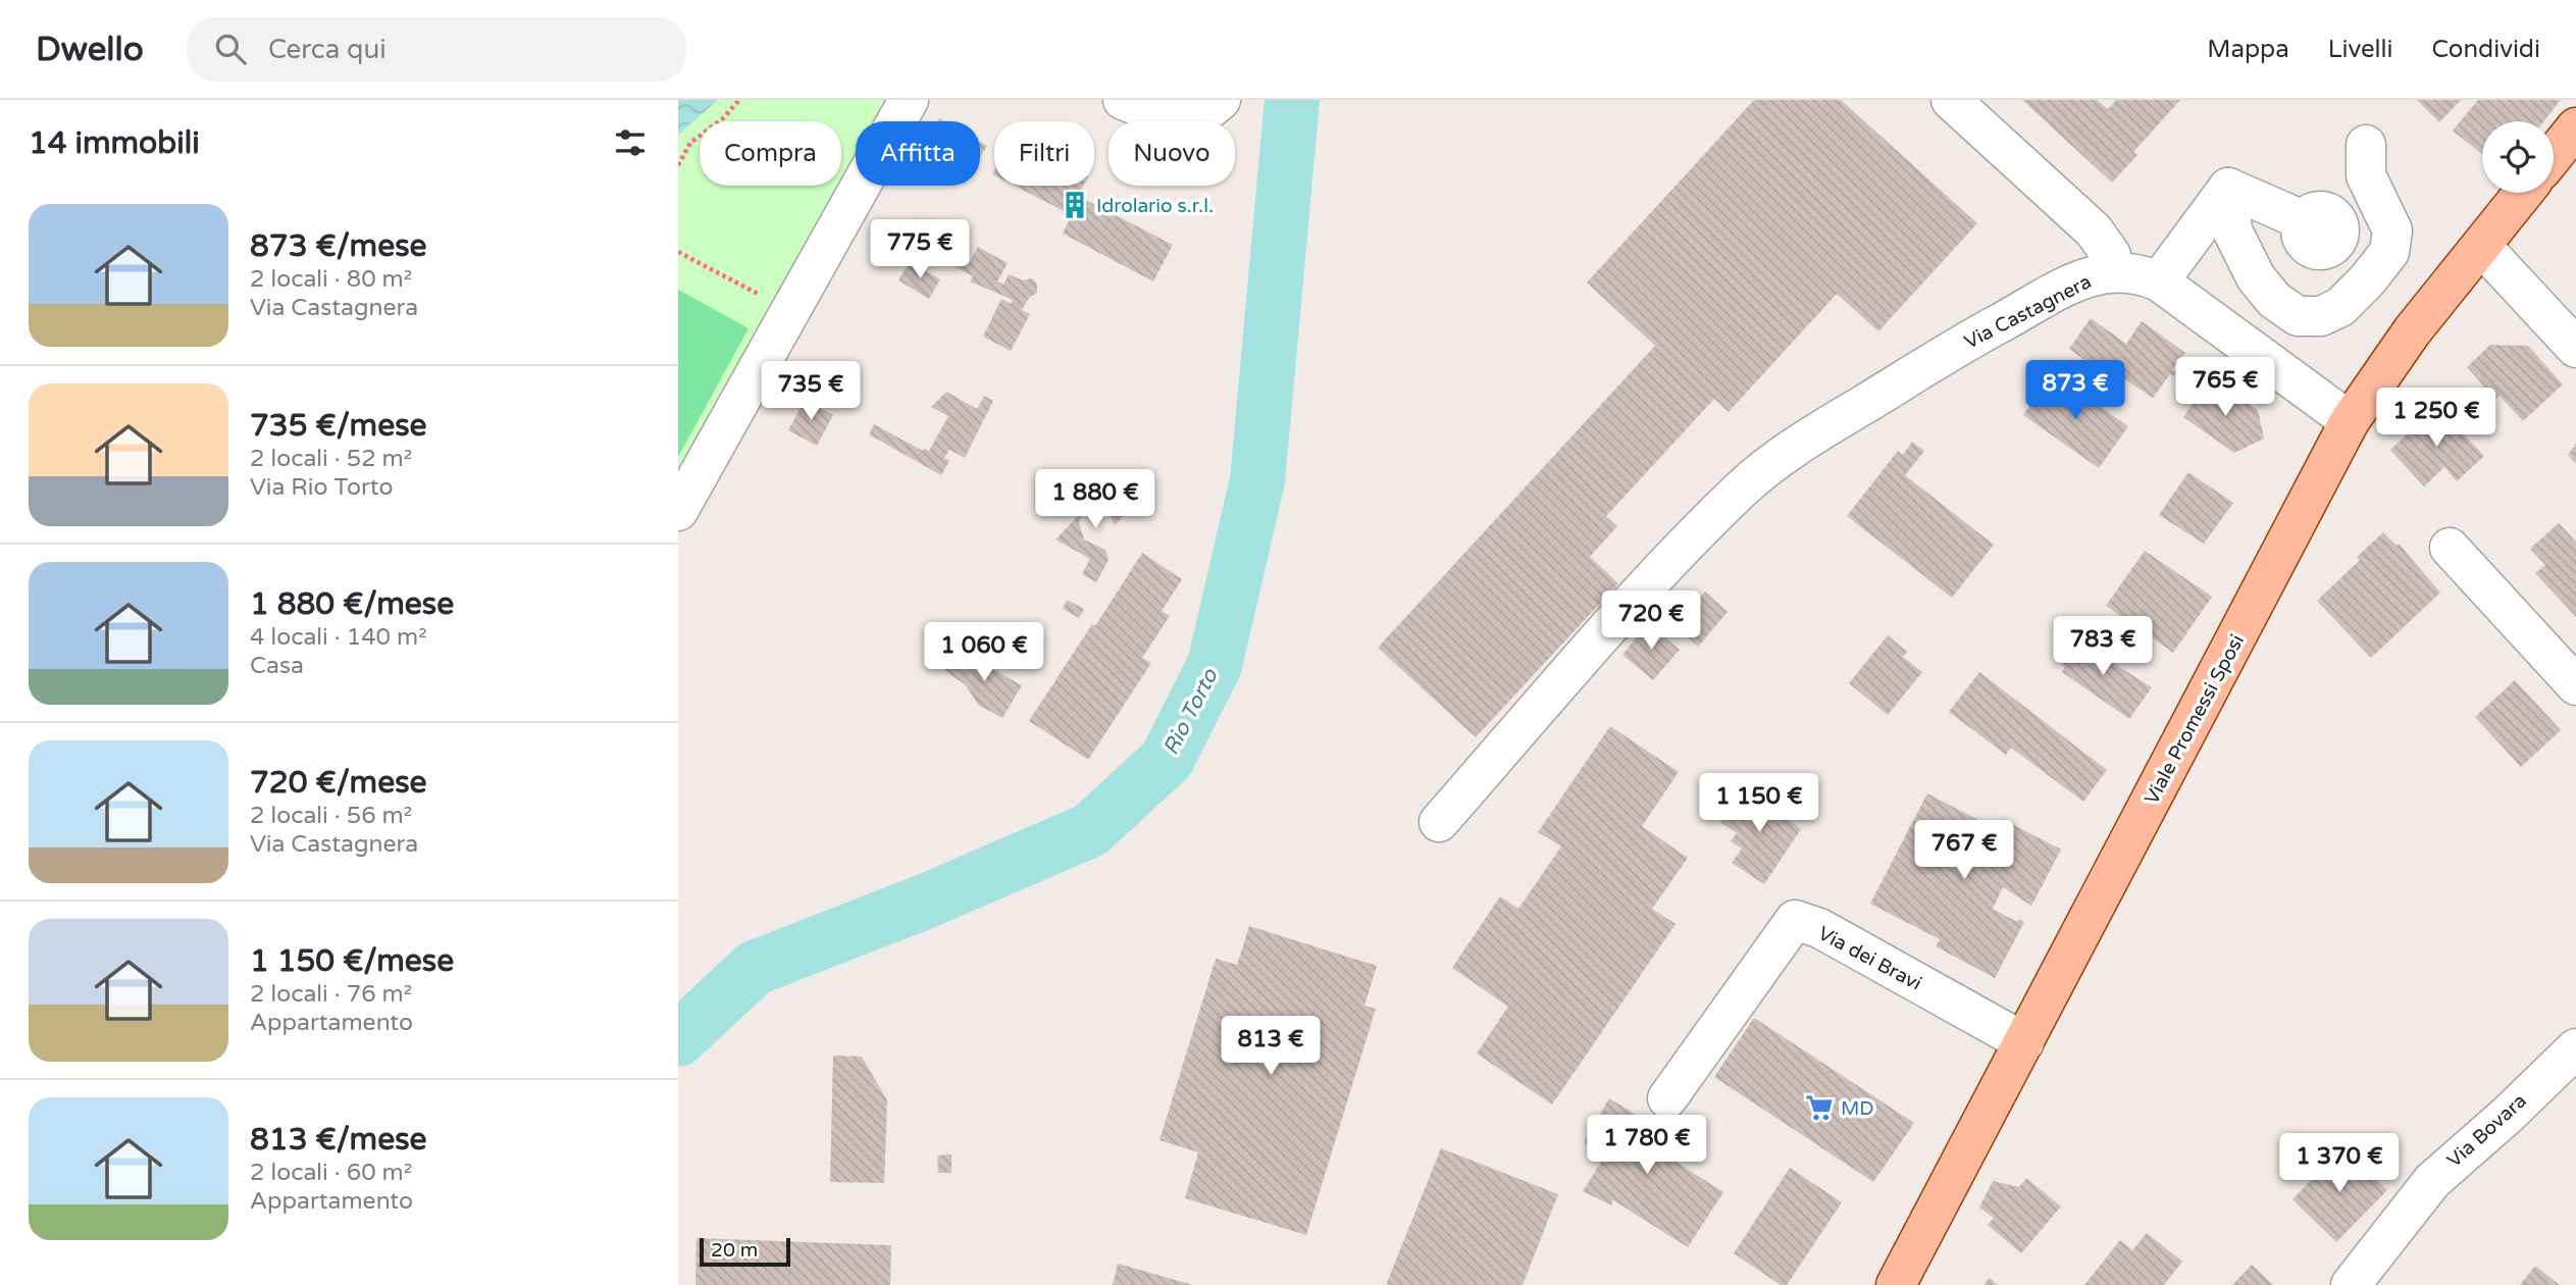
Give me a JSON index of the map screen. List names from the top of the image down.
{
  "streets": {
    "main road": ["Viale Promessi Sposi"],
    "street": ["Via Castagnera", "Via dei Bravi", "Via Bovara"]
  },
  "crossings": [
    ["Via Castagnera", "Viale Promessi Sposi"],
    ["Viale Promessi Sposi", "Via dei Bravi"]
  ],
  "water": ["Rio Torto"],
  "places": {
    "building": ["Idrolario s.r.l."],
    "supermarket": ["MD"]
  },
  "scale_bar": "20 m",
  "page": {
    "header": "Dwello",
    "search": "Cerca qui",
    "nav": ["Mappa", "Livelli", "Condividi"],
    "heading": "14 immobili",
    "chip": [
      "Compra",
      "Affitta",
      "Filtri",
      "Nuovo"
    ],
    "list": [
      {
        "name": "873 €/mese",
        "note": "2 locali · 80 m² · Via Castagnera"
      },
      {
        "name": "735 €/mese",
        "note": "2 locali · 52 m² · Via Rio Torto"
      },
      {
        "name": "1 880 €/mese",
        "note": "4 locali · 140 m² · Casa"
      },
      {
        "name": "720 €/mese",
        "note": "2 locali · 56 m² · Via Castagnera"
      },
      {
        "name": "1 150 €/mese",
        "note": "2 locali · 76 m² · Appartamento"
      },
      {
        "name": "813 €/mese",
        "note": "2 locali · 60 m² · Appartamento"
      }
    ],
    "price": [
      "775 €",
      "765 €",
      "873 €",
      "735 €",
      "1 250 €",
      "1 880 €",
      "720 €",
      "783 €",
      "1 060 €",
      "1 150 €",
      "767 €",
      "813 €",
      "1 780 €",
      "1 370 €"
    ],
    "scale": "20 m"
  }
}
